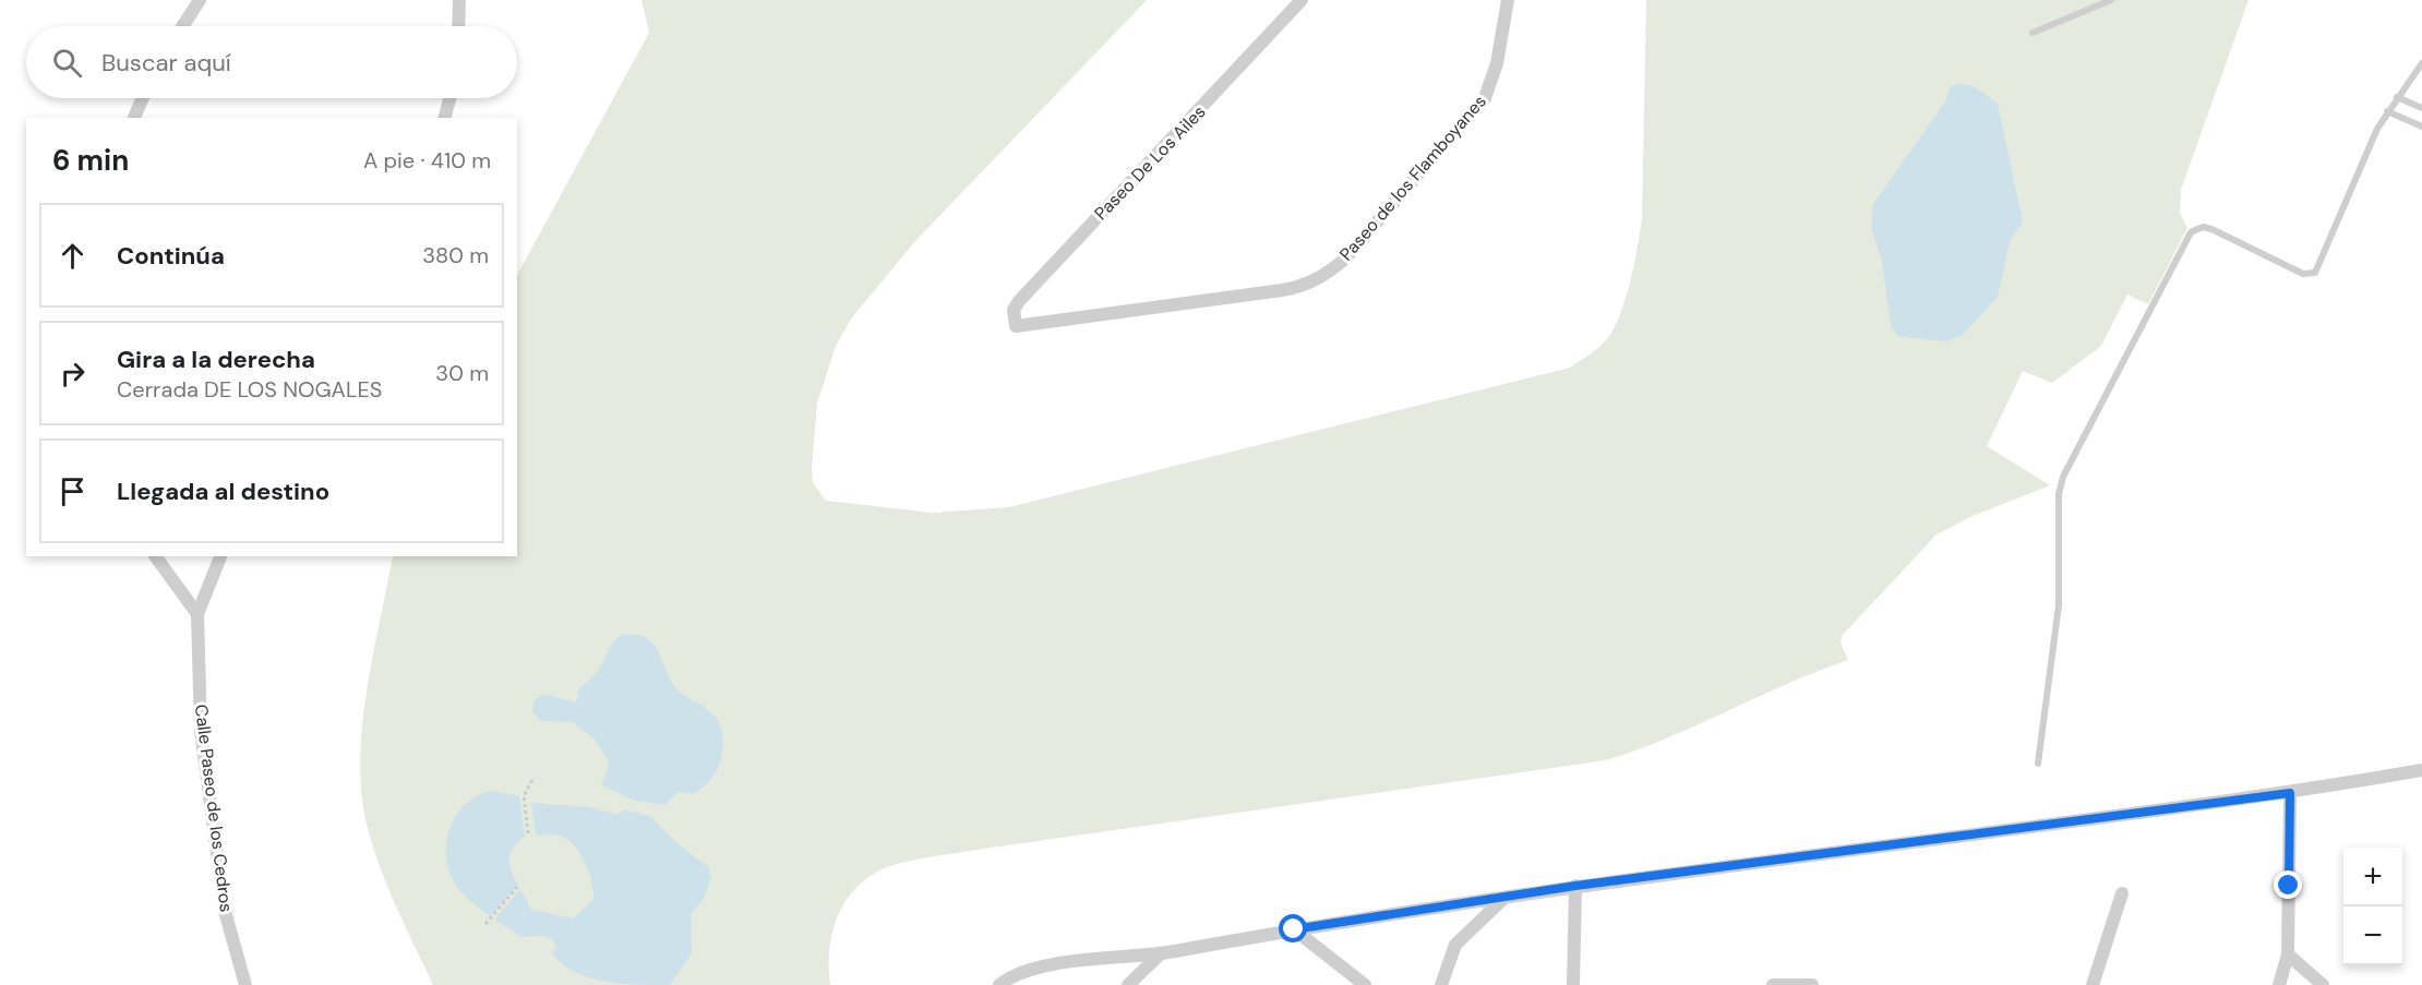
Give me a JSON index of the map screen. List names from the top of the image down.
{
  "streets": {
    "street": ["Paseo De Los Ailes", "Paseo de los Flamboyanes", "Calle Paseo de los Cedros"]
  },
  "crossings": [
    ["Paseo De Los Ailes", "Paseo de los Flamboyanes"]
  ],
  "page": {
    "search": "Buscar aquí",
    "heading": ["6 min", "A pie · 410 m"],
    "list": [
      ["Continúa", "380 m"],
      ["Gira a la derecha", "Cerrada DE LOS NOGALES", "30 m"],
      "Llegada al destino"
    ],
    "map_buttons": ["+", "−"]
  }
}
